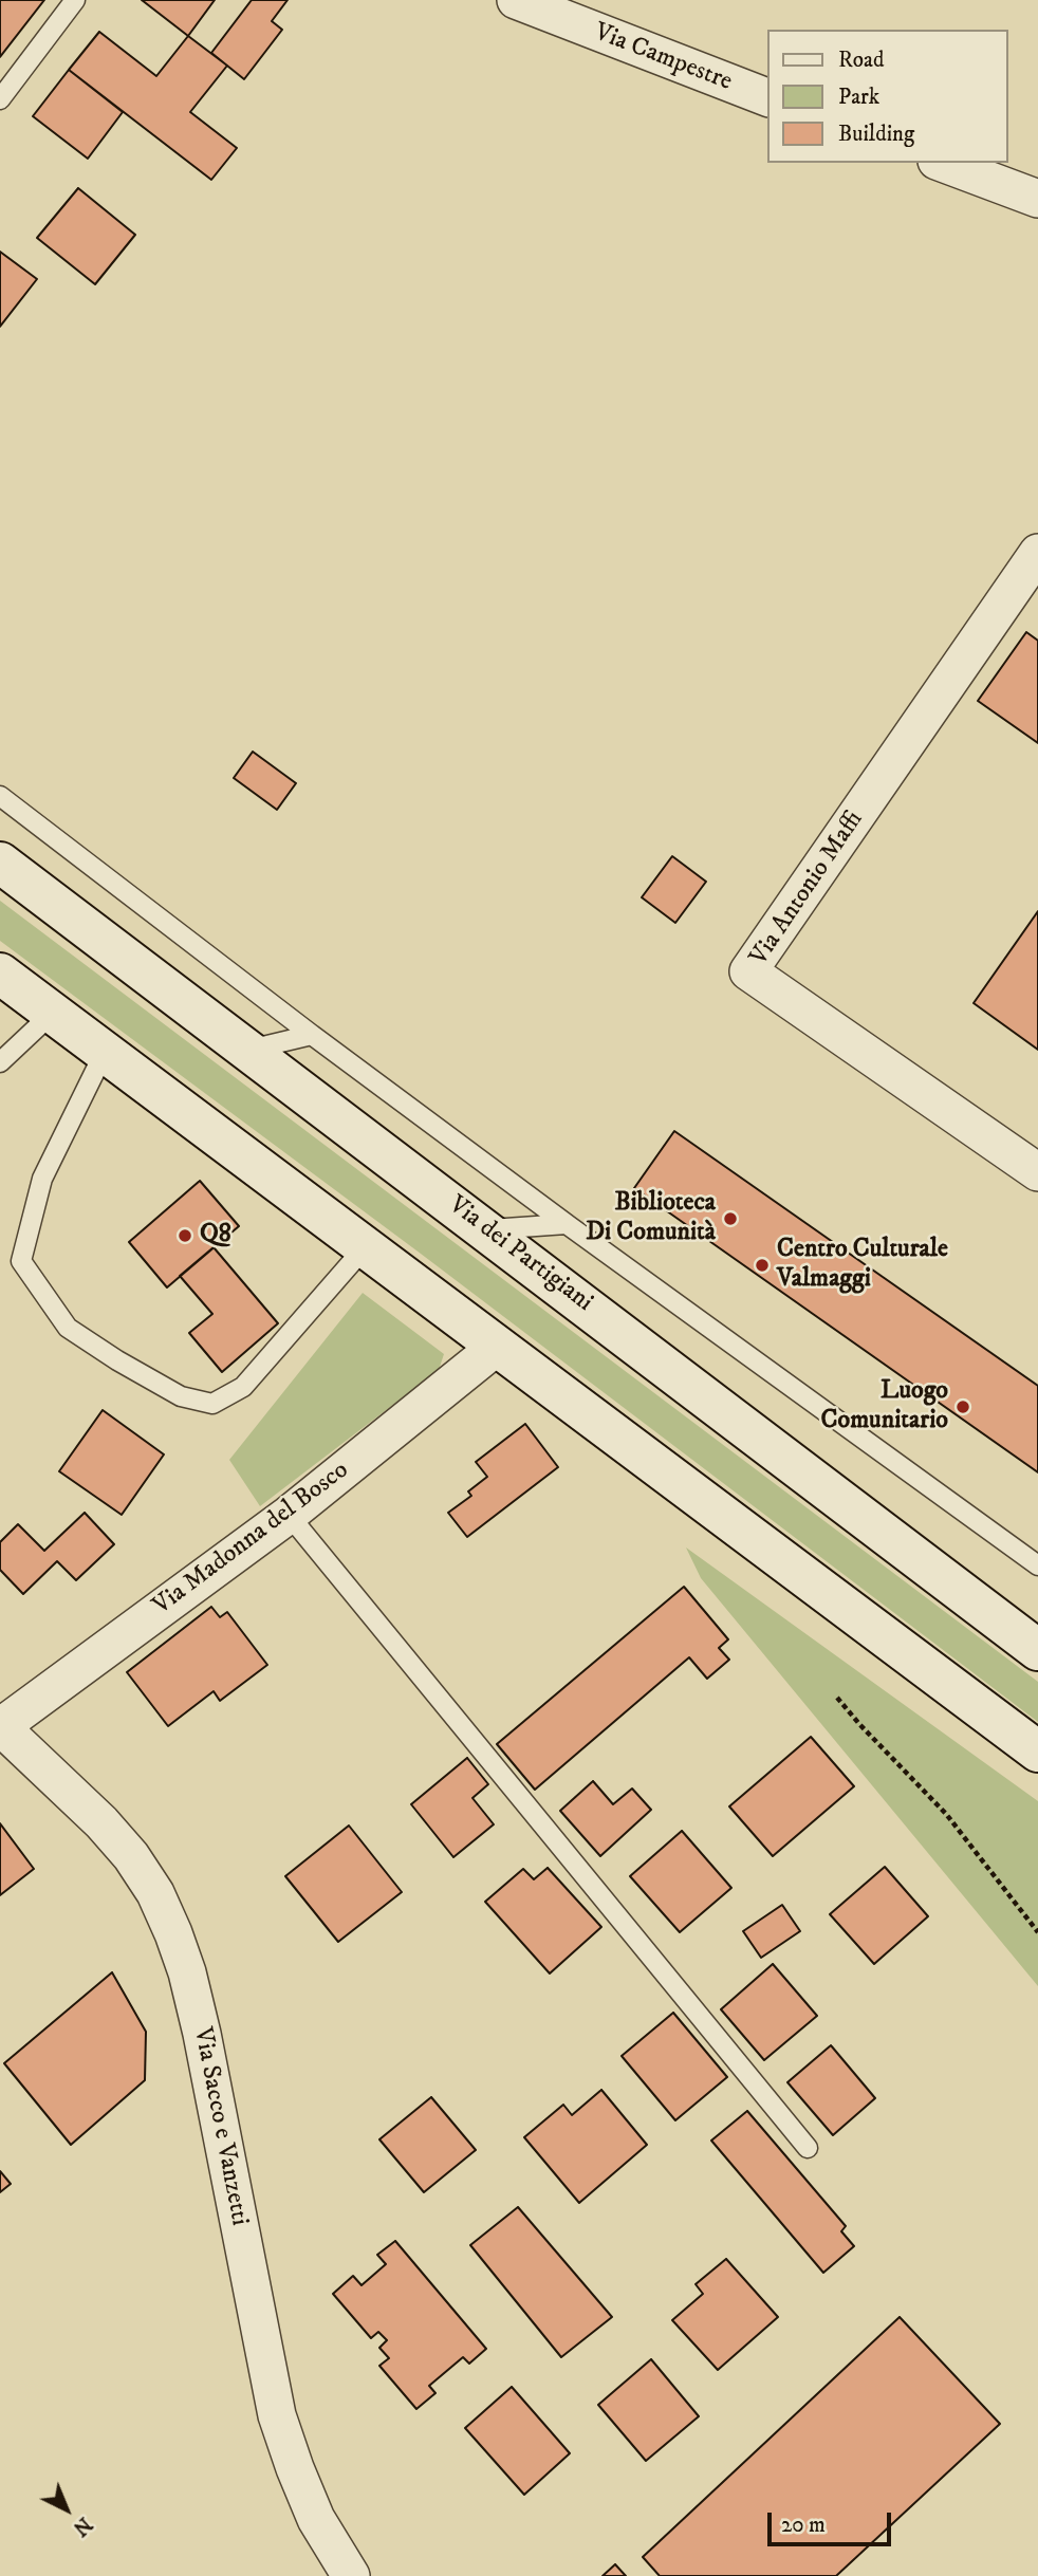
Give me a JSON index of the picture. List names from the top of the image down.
{
  "streets": {
    "street": [
      "Via Campestre",
      "Via Antonio Maffi",
      "Via dei Partigiani",
      "Via Madonna del Bosco",
      "Via Sacco e Vanzetti"
    ]
  },
  "crossings": [
    ["Via Madonna del Bosco", "Via Sacco e Vanzetti"]
  ],
  "places": [
    "Biblioteca Di Comunità",
    "Q8",
    "Centro Culturale Valmaggi",
    "Luogo Comunitario"
  ],
  "legend": ["Road", "Park", "Building"],
  "scale_bar": "20 m",
  "north": "bottom right"
}
